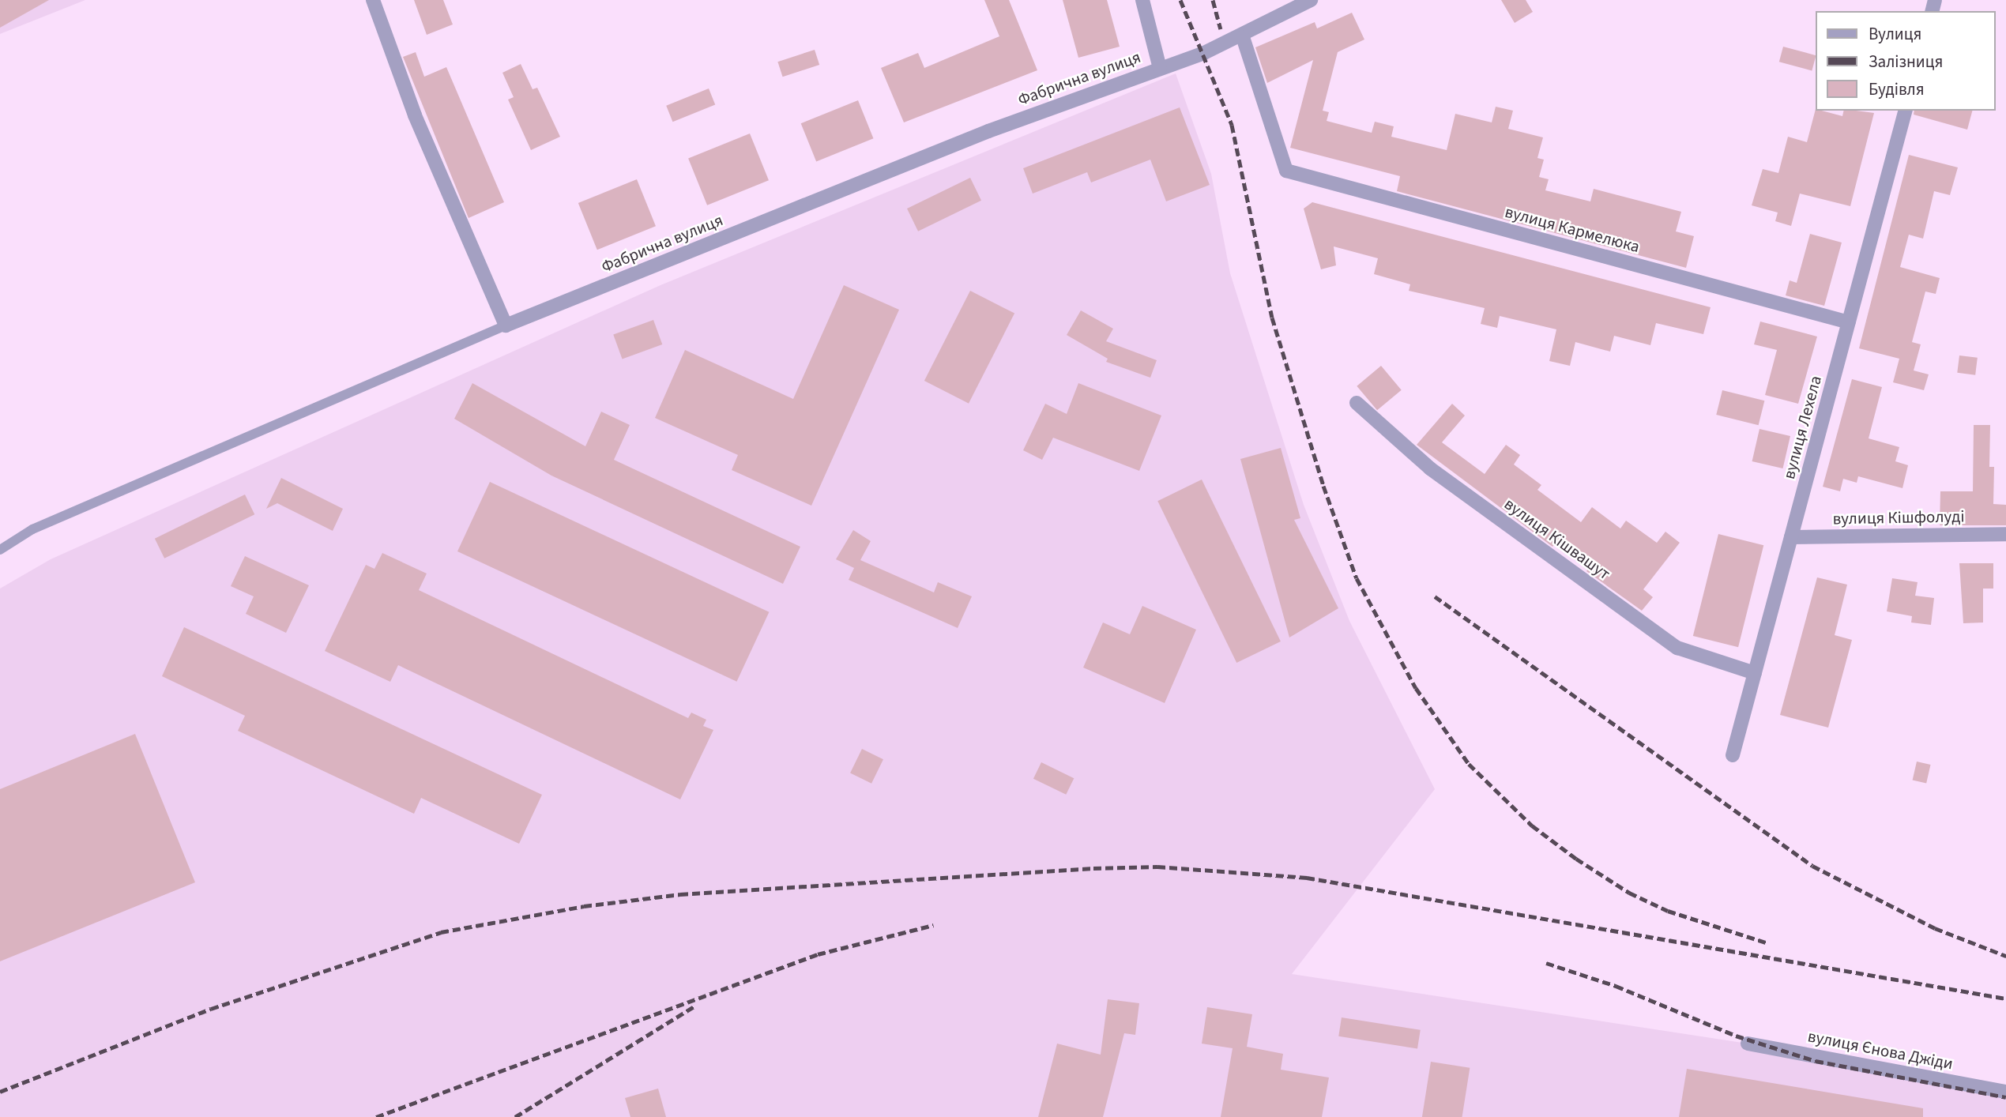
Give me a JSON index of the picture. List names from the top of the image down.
{
  "streets": {
    "street": [
      "Фабрична вулиця",
      "вулиця Кармелюка",
      "вулиця Лехела",
      "вулиця Кішфолуді",
      "вулиця Кішвашут",
      "вулиця Єнова Джіди"
    ]
  },
  "crossings": [
    ["Фабрична вулиця", "вулиця Кармелюка"],
    ["вулиця Кармелюка", "вулиця Лехела"],
    ["вулиця Лехела", "вулиця Кішфолуді"],
    ["вулиця Лехела", "вулиця Кішвашут"]
  ],
  "legend": ["Вулиця", "Залізниця", "Будівля"]
}
